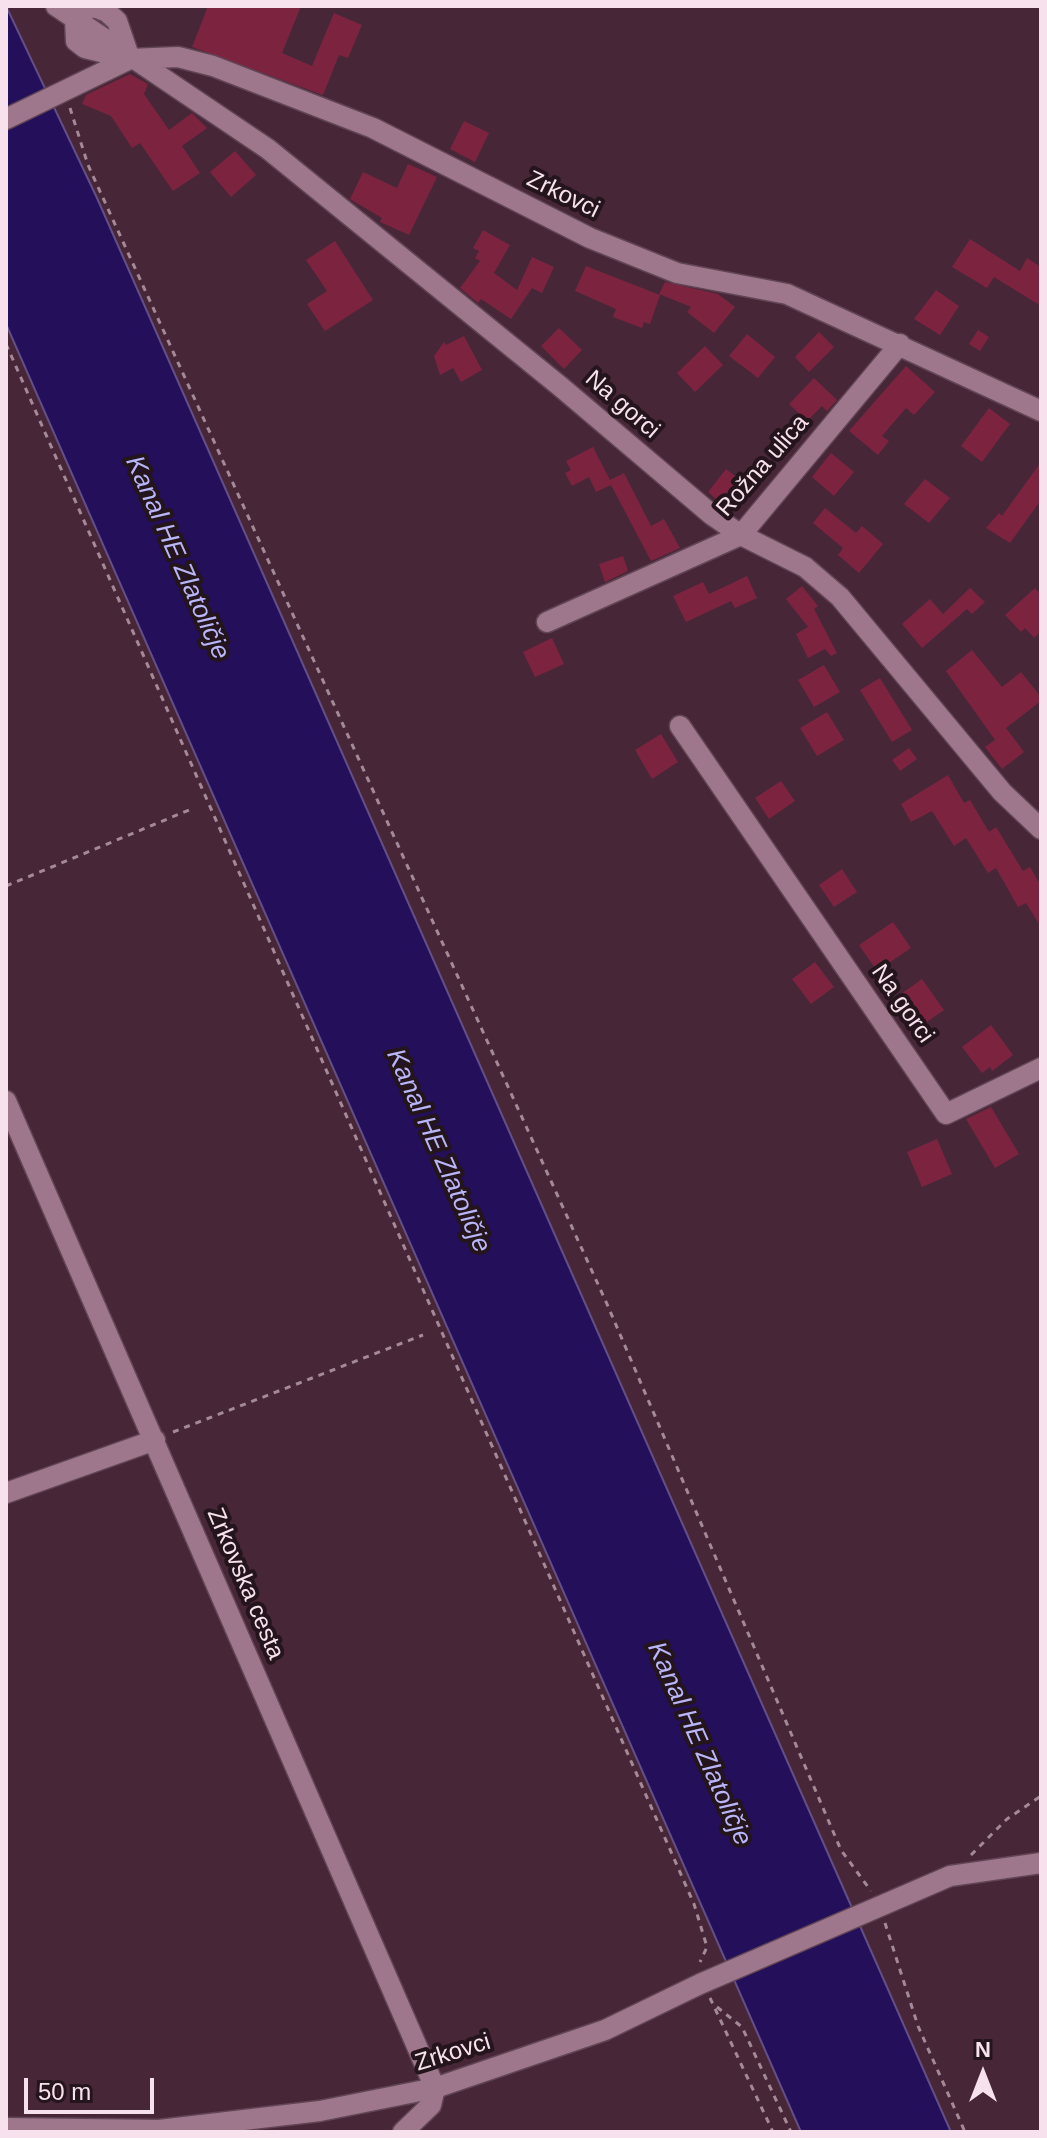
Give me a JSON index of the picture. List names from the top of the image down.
{
  "streets": {
    "street": [
      "Zrkovci",
      "Na gorci",
      "Rožna ulica",
      "Zrkovska cesta"
    ]
  },
  "crossings": [
    ["Zrkovci", "Na gorci"],
    ["Zrkovci", "Rožna ulica"],
    ["Zrkovci", "Zrkovska cesta"],
    ["Na gorci", "Rožna ulica"]
  ],
  "water": ["Kanal HE Zlatoličje"],
  "scale_bar": "50 m",
  "north": "top"
}
